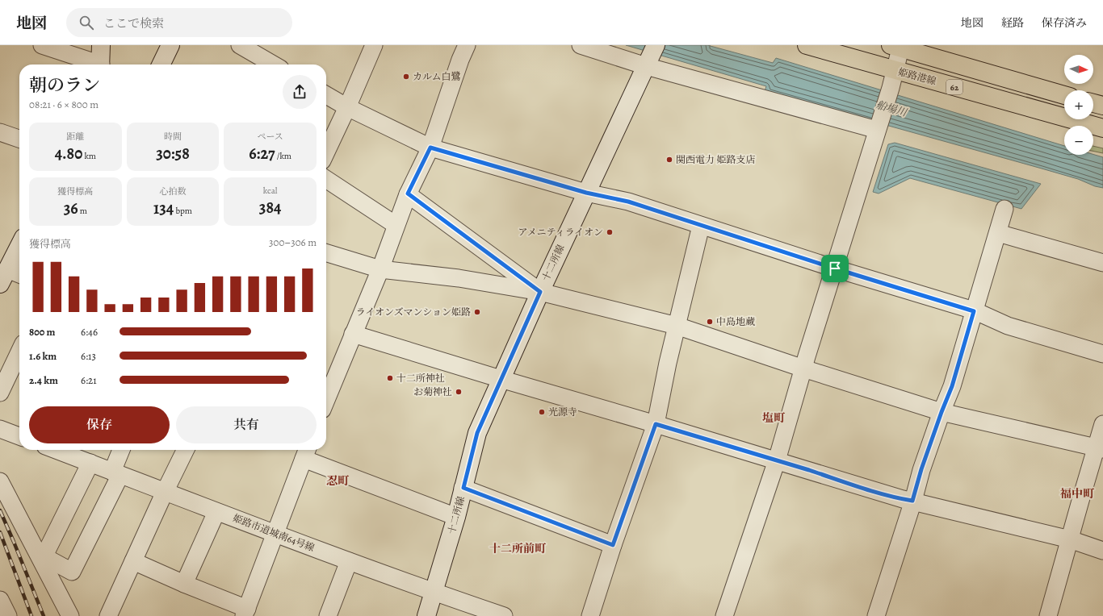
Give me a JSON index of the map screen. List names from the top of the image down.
{
  "streets": {
    "main road": ["姫路港線", "62"],
    "street": ["十二所線", "姫路市道城南64号線"]
  },
  "crossings": [
    ["十二所線", "姫路市道城南64号線"]
  ],
  "districts": [
    "塩町",
    "忍町",
    "福中町",
    "十二所前町"
  ],
  "water": ["船場川"],
  "places": [
    "カルム白鷺",
    "関西電力 姫路支店",
    "アメニティライオン",
    "ライオンズマンション姫路",
    "中島地蔵",
    "十二所神社",
    "お菊神社",
    "光源寺"
  ],
  "north": "right",
  "page": {
    "header": "地図",
    "search": "ここで検索",
    "nav": ["地図", "経路", "保存済み"],
    "map_buttons": ["+", "−"],
    "heading": ["朝のラン", "08:21 · 6 × 800 m"],
    "stats": [
      ["距離", "4.80 km"],
      ["時間", "30:58"],
      ["ペース", "6:27 /km"],
      ["獲得標高", "36 m"],
      ["心拍数", "134 bpm"],
      ["kcal", "384"]
    ],
    "chart": ["獲得標高", "300–306 m"],
    "list": [
      {
        "name": "800 m",
        "note": "6:46"
      },
      {
        "name": "1.6 km",
        "note": "6:13"
      },
      {
        "name": "2.4 km",
        "note": "6:21"
      }
    ],
    "buttons": ["保存", "共有"]
  }
}
